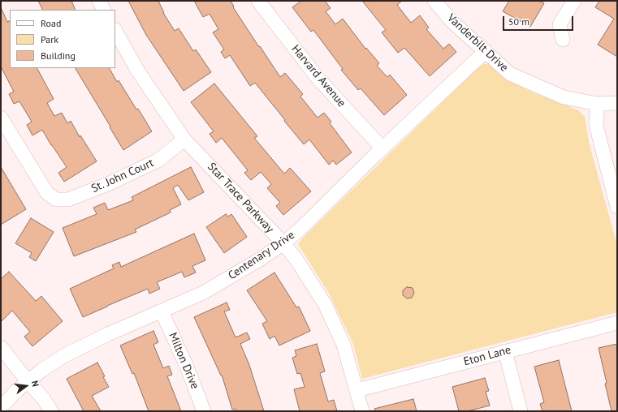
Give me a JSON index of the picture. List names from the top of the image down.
{
  "streets": {
    "street": [
      "Vanderbilt Drive",
      "Harvard Avenue",
      "St. John Court",
      "Star Trace Parkway",
      "Centenary Drive",
      "Eton Lane",
      "Milton Drive"
    ]
  },
  "crossings": [
    ["Vanderbilt Drive", "Centenary Drive"],
    ["Harvard Avenue", "Centenary Drive"],
    ["St. John Court", "Star Trace Parkway"],
    ["Star Trace Parkway", "Centenary Drive"],
    ["Star Trace Parkway", "Eton Lane"],
    ["Centenary Drive", "Milton Drive"]
  ],
  "legend": ["Road", "Park", "Building"],
  "scale_bar": "50 m",
  "north": "right"
}
